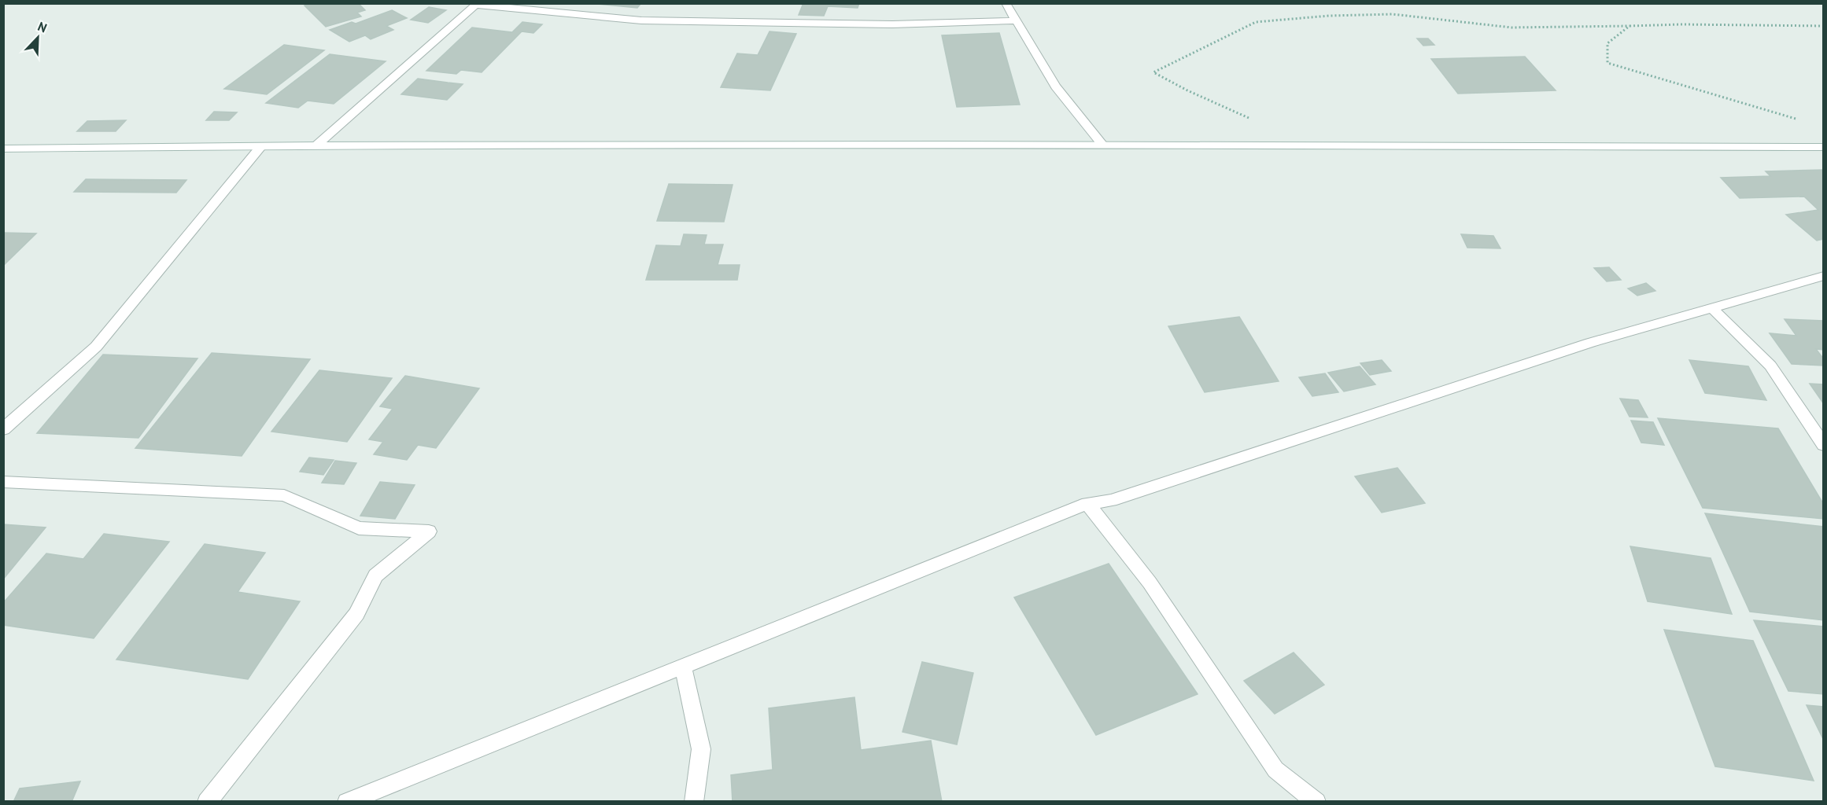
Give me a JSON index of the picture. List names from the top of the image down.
{
  "north": "top right"
}
